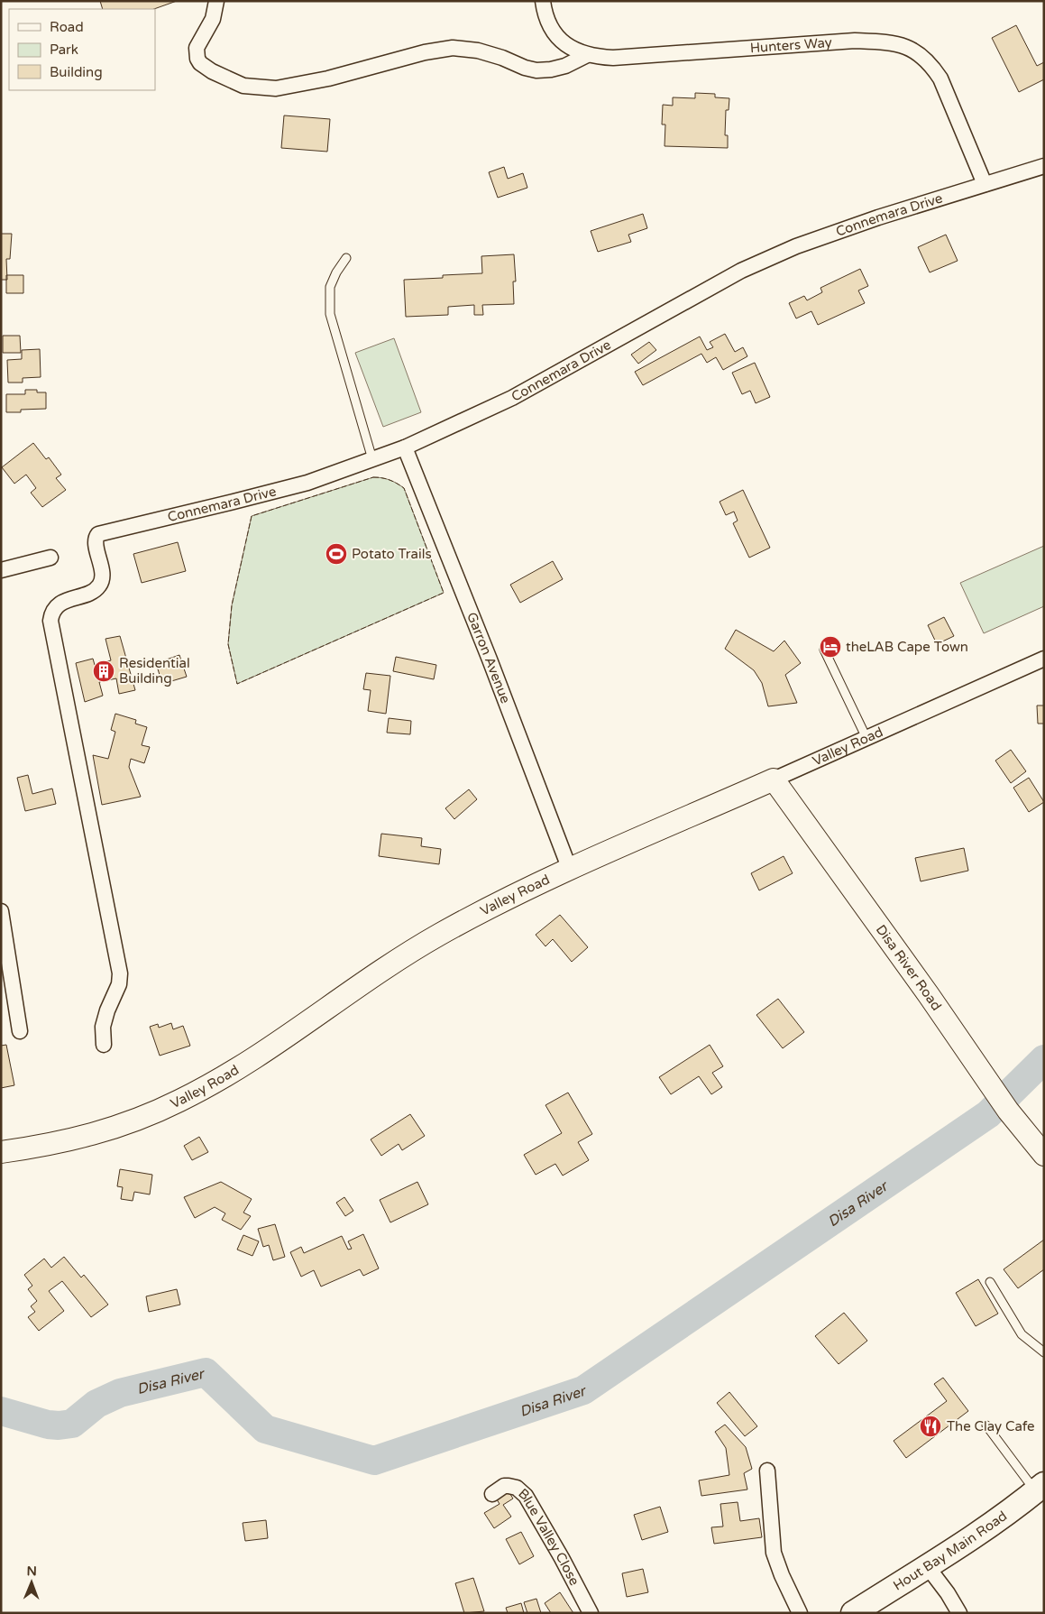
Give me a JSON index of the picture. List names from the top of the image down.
{
  "streets": {
    "main road": ["Hout Bay Main Road"],
    "street": [
      "Hunters Way",
      "Connemara Drive",
      "Garron Avenue",
      "Valley Road",
      "Disa River Road",
      "Blue Valley Close"
    ]
  },
  "crossings": [
    ["Hunters Way", "Connemara Drive"],
    ["Connemara Drive", "Garron Avenue"],
    ["Garron Avenue", "Valley Road"],
    ["Valley Road", "Disa River Road"]
  ],
  "water": ["Disa River"],
  "places": {
    "sports": ["Potato Trails"],
    "hotel": ["theLAB Cape Town"],
    "building": ["Residential Building"],
    "restaurant": ["The Clay Cafe"]
  },
  "legend": ["Road", "Park", "Building"],
  "north": "top"
}
